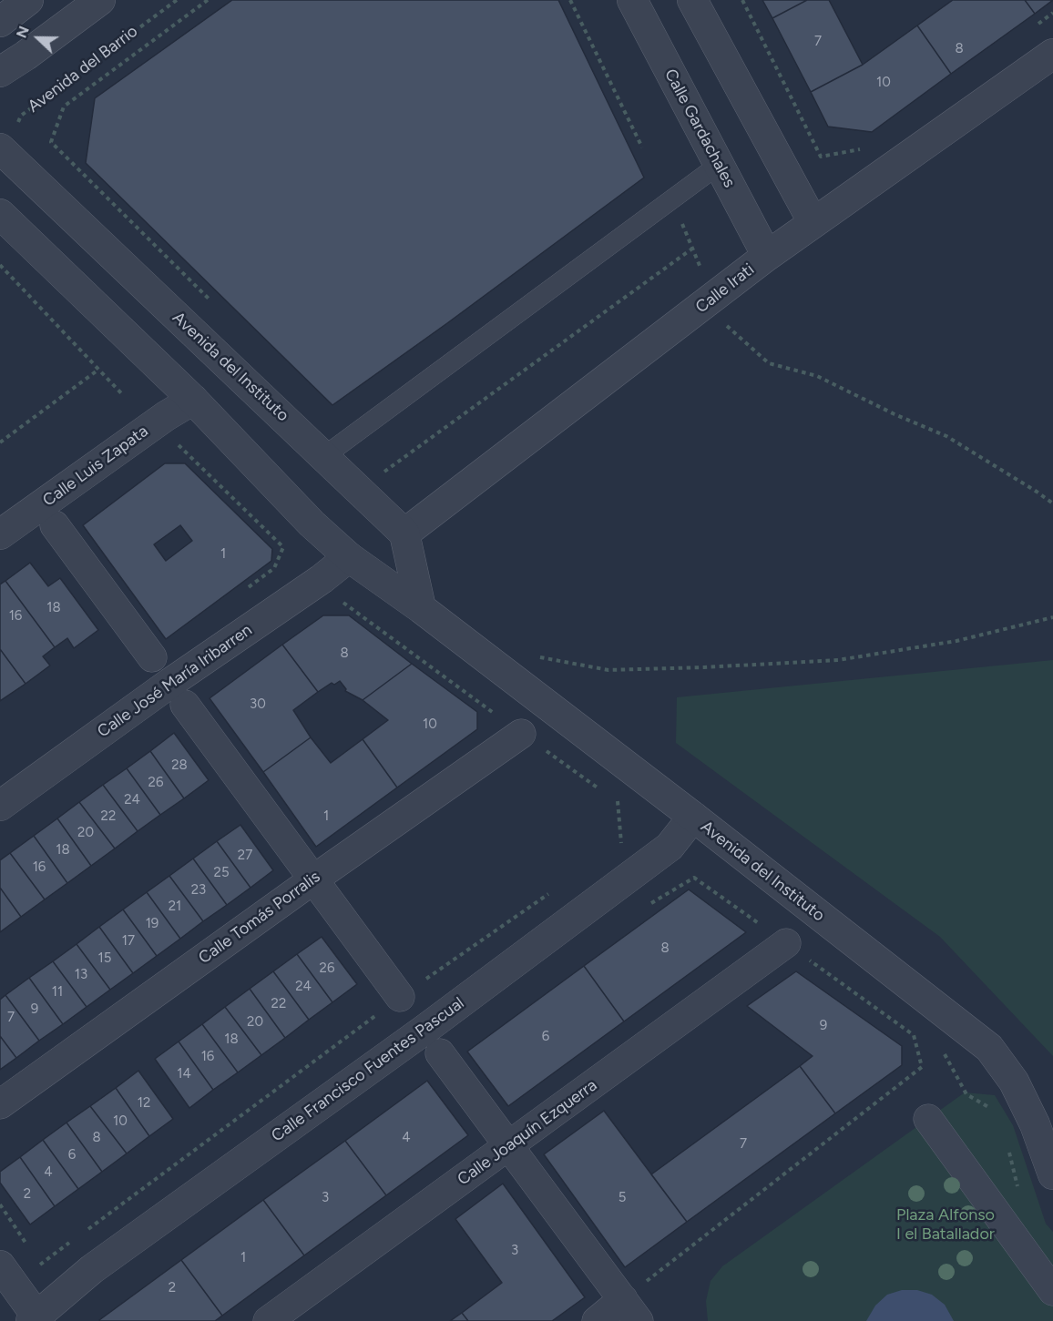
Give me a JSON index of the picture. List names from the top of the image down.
{
  "streets": {
    "street": [
      "Calle Gardachales",
      "Calle Irati",
      "Avenida del Instituto",
      "Calle Luis Zapata",
      "Calle José María Iribarren",
      "Calle Tomás Porralis",
      "Calle Francisco Fuentes Pascual",
      "Calle Joaquín Ezquerra"
    ],
    "path": ["Avenida del Barrio"]
  },
  "crossings": [
    ["Avenida del Barrio", "Avenida del Instituto"],
    ["Calle Gardachales", "Calle Irati"],
    ["Calle Irati", "Avenida del Instituto"],
    ["Avenida del Instituto", "Calle Luis Zapata"],
    ["Avenida del Instituto", "Calle José María Iribarren"],
    ["Avenida del Instituto", "Calle Francisco Fuentes Pascual"]
  ],
  "parks": ["Plaza Alfonso I el Batallador"],
  "house_numbers": [
    "7",
    "8",
    "10",
    "1",
    "18",
    "16",
    "8",
    "30",
    "10",
    "28",
    "26",
    "24",
    "22",
    "1",
    "20",
    "18",
    "27",
    "16",
    "25",
    "23",
    "21",
    "19",
    "17",
    "8",
    "15",
    "26",
    "13",
    "24",
    "11",
    "22",
    "9",
    "7",
    "20",
    "9",
    "6",
    "18",
    "16",
    "14",
    "12",
    "10",
    "8",
    "4",
    "7",
    "6",
    "4",
    "2",
    "3",
    "5",
    "3",
    "1",
    "2"
  ],
  "north": "left"
}
